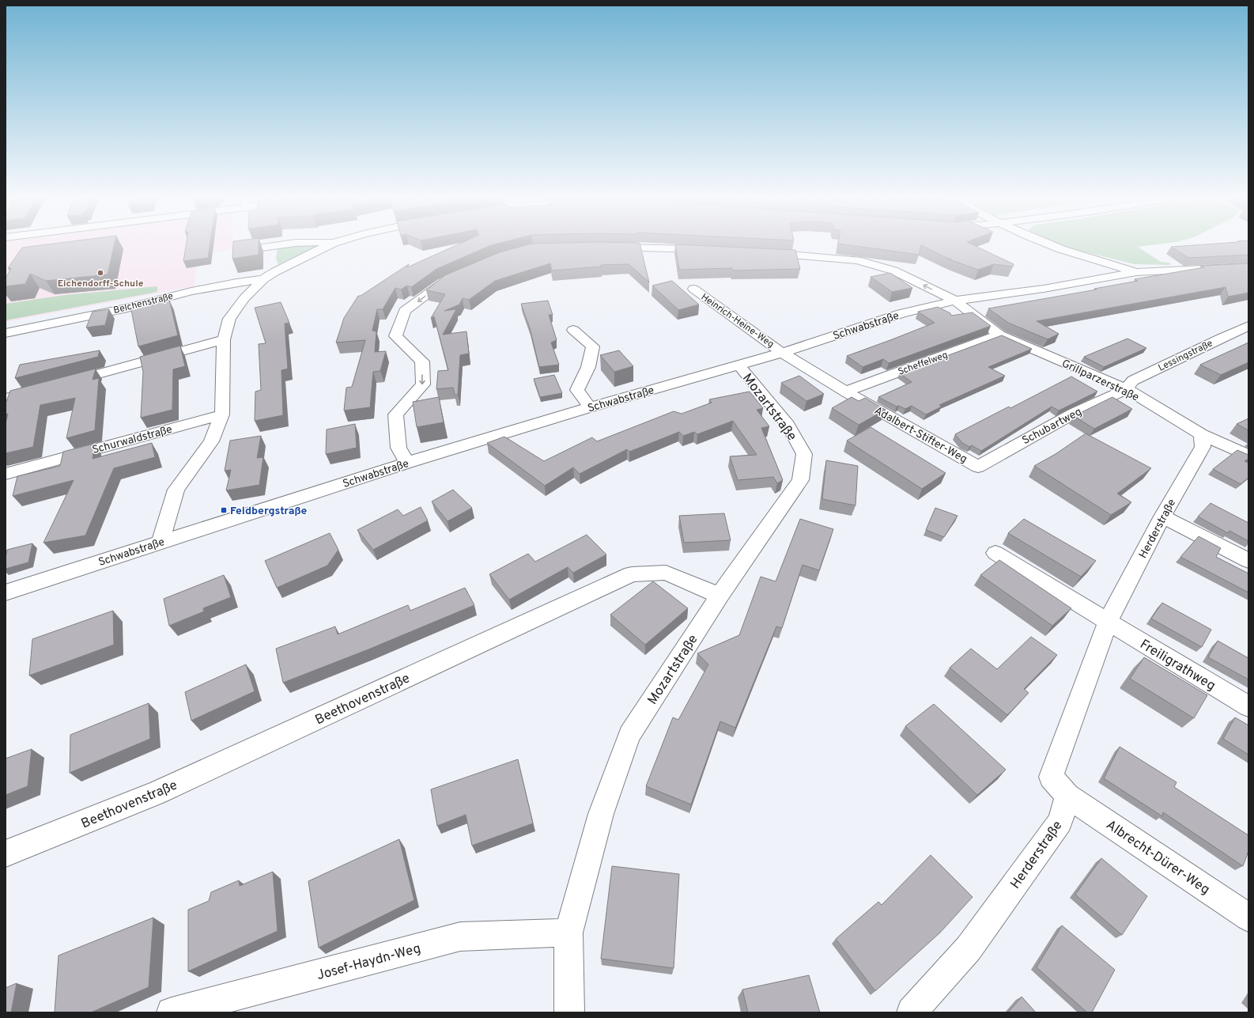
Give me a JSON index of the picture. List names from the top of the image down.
{
  "streets": {
    "street": [
      "Belchenstraße",
      "Heinrich-Heine-Weg",
      "Schwabstraße",
      "Lessingstraße",
      "Scheffelweg",
      "Grillparzerstraße",
      "Mozartstraße",
      "Schubartweg",
      "Adalbert-Stifter-Weg",
      "Schurwaldstraße",
      "Herderstraße",
      "Freiligrathweg",
      "Beethovenstraße",
      "Albrecht-Dürer-Weg",
      "Josef-Haydn-Weg"
    ]
  },
  "crossings": [
    ["Heinrich-Heine-Weg", "Schwabstraße"],
    ["Heinrich-Heine-Weg", "Adalbert-Stifter-Weg"],
    ["Schwabstraße", "Grillparzerstraße"],
    ["Schwabstraße", "Mozartstraße"],
    ["Schwabstraße", "Adalbert-Stifter-Weg"],
    ["Lessingstraße", "Grillparzerstraße"],
    ["Lessingstraße", "Schubartweg"],
    ["Scheffelweg", "Grillparzerstraße"],
    ["Scheffelweg", "Adalbert-Stifter-Weg"],
    ["Grillparzerstraße", "Schubartweg"],
    ["Grillparzerstraße", "Herderstraße"],
    ["Mozartstraße", "Beethovenstraße"],
    ["Mozartstraße", "Josef-Haydn-Weg"],
    ["Schubartweg", "Adalbert-Stifter-Weg"],
    ["Herderstraße", "Freiligrathweg"],
    ["Herderstraße", "Albrecht-Dürer-Weg"]
  ],
  "one_way": ["Grillparzerstraße"],
  "places": {
    "other": ["Eichendorff-Schule"],
    "transit": ["Feldbergstraße"]
  }
}
